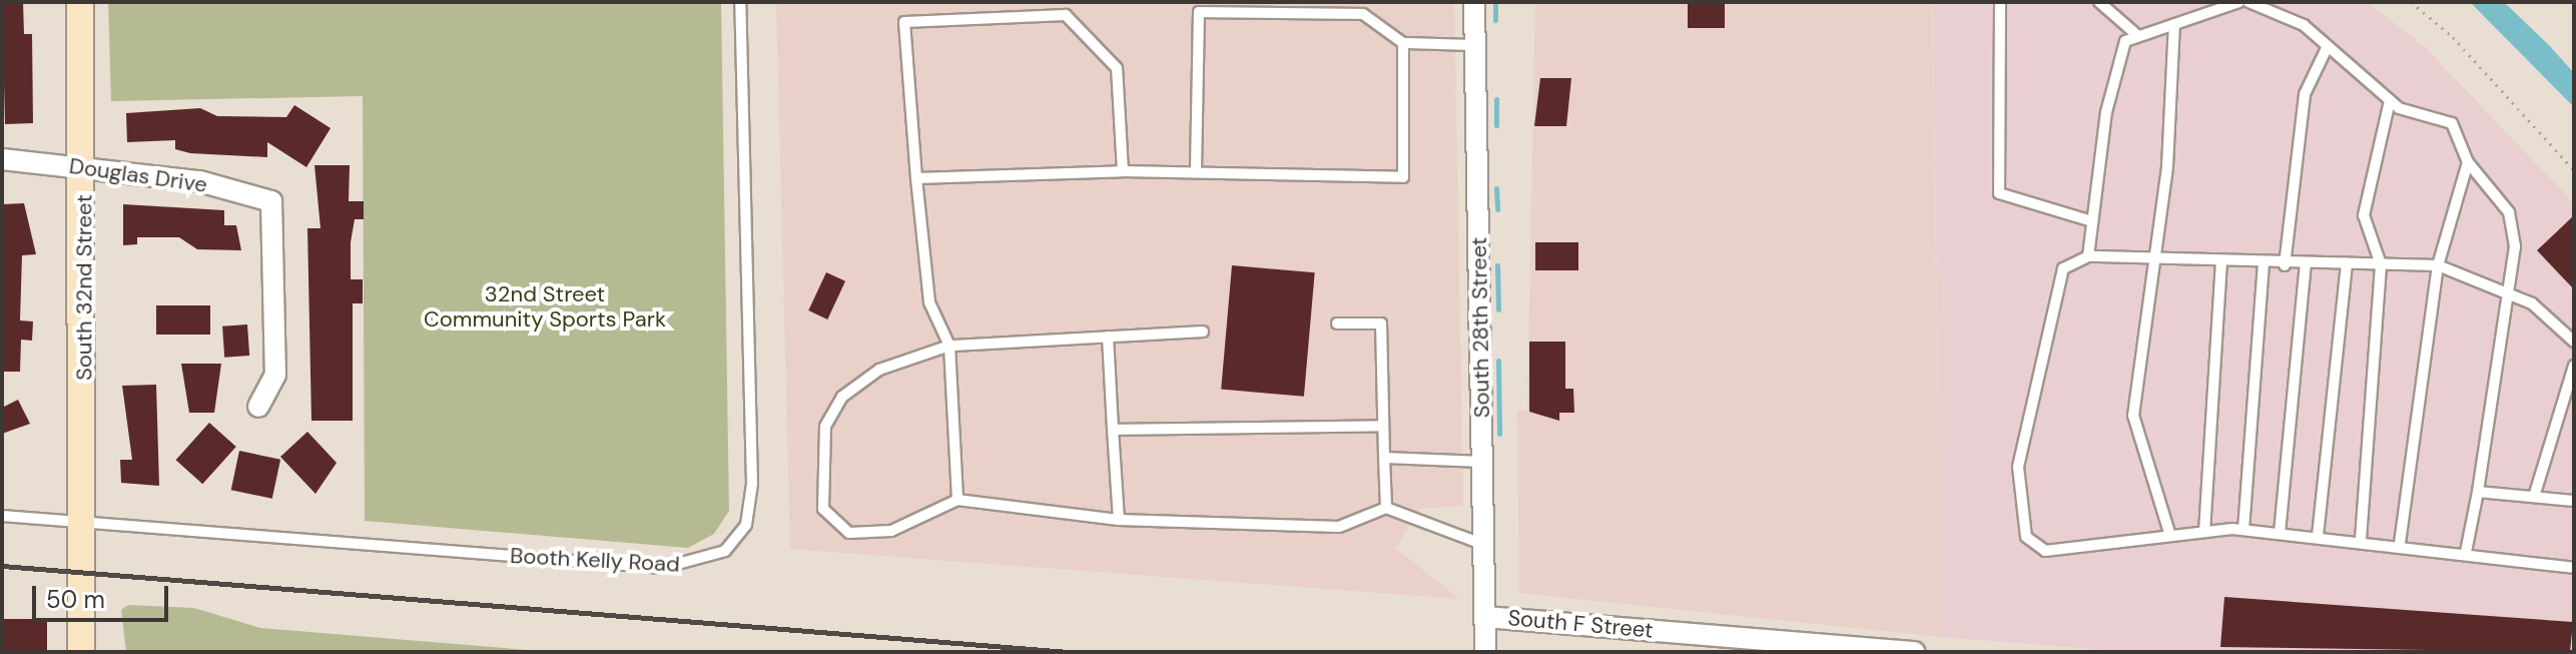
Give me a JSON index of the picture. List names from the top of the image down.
{
  "streets": {
    "street": [
      "Douglas Drive",
      "South 32nd Street",
      "South 28th Street",
      "South F Street"
    ],
    "lane": ["Booth Kelly Road"]
  },
  "crossings": [
    ["Douglas Drive", "South 32nd Street"],
    ["South 32nd Street", "Booth Kelly Road"],
    ["South 28th Street", "South F Street"]
  ],
  "parks": ["32nd Street Community Sports Park"],
  "scale_bar": "50 m"
}
